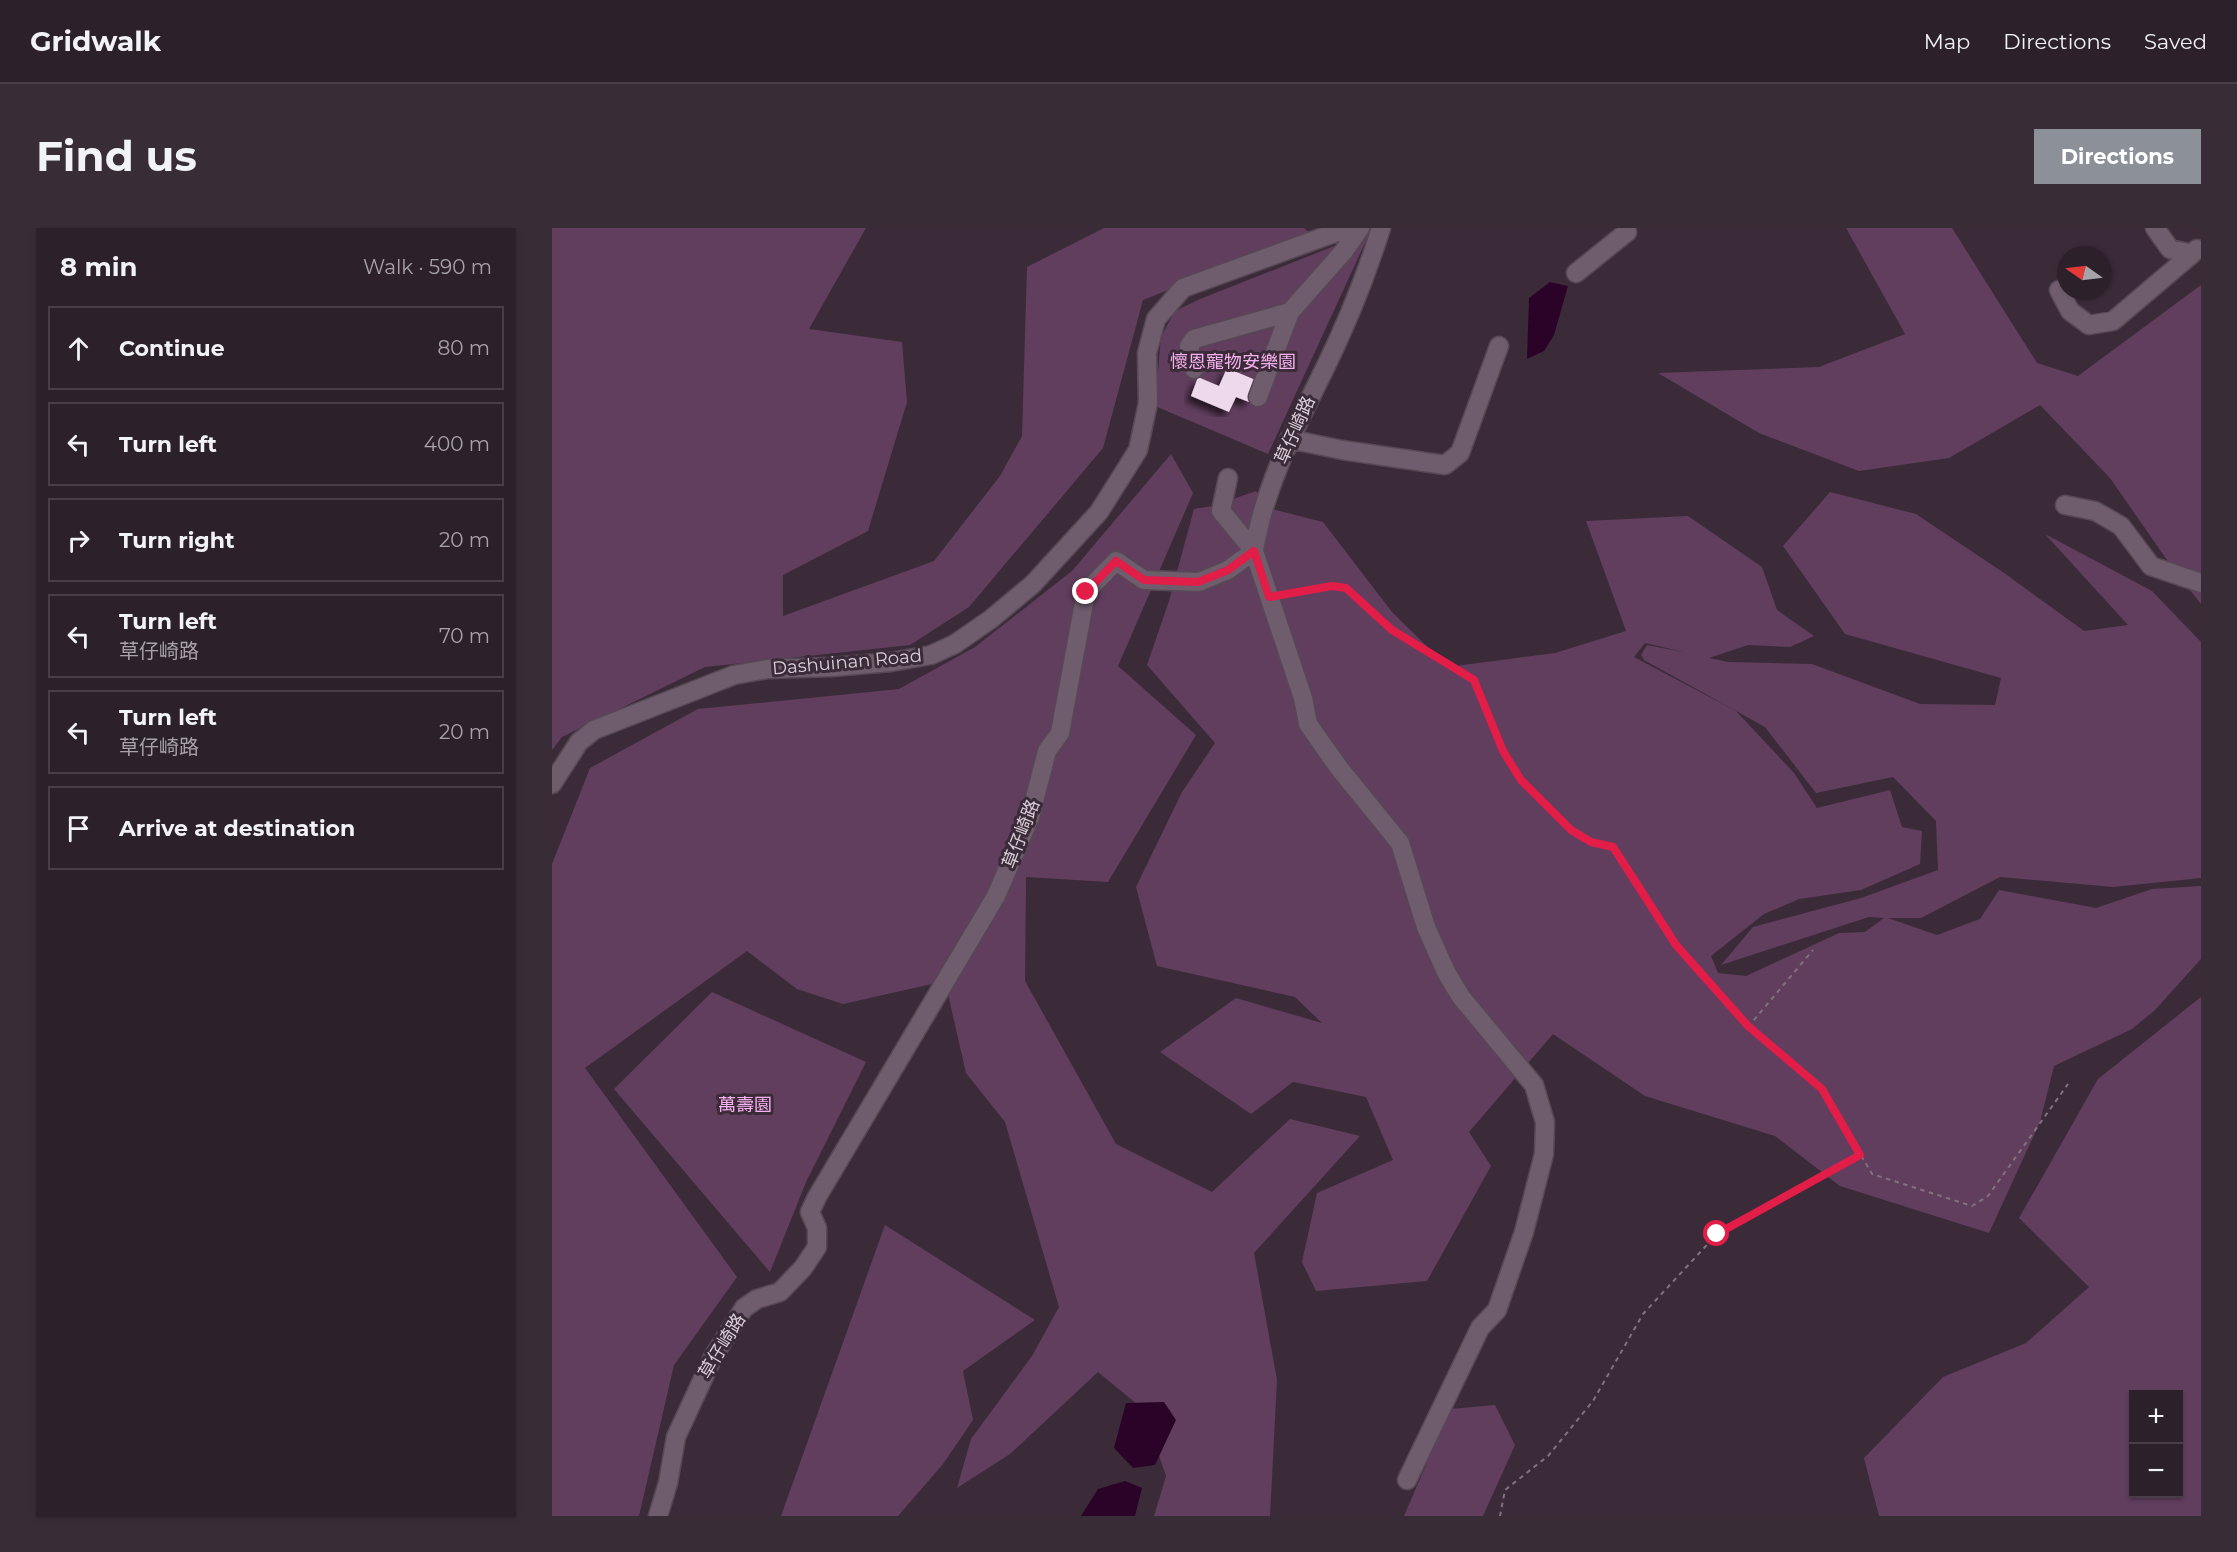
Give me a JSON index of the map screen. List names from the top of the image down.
{
  "streets": {
    "street": ["草仔崎路", "Dashuinan Road"]
  },
  "parks": ["懷恩寵物安樂園", "萬壽園"],
  "north": "left",
  "page": {
    "header": "Gridwalk",
    "nav": ["Map", "Directions", "Saved"],
    "buttons": "Directions",
    "title": "Find us",
    "heading": ["8 min", "Walk · 590 m"],
    "list": [
      ["Continue", "80 m"],
      ["Turn left", "400 m"],
      ["Turn right", "20 m"],
      ["Turn left", "草仔崎路", "70 m"],
      ["Turn left", "草仔崎路", "20 m"],
      "Arrive at destination"
    ],
    "map_buttons": ["+", "−"]
  }
}
